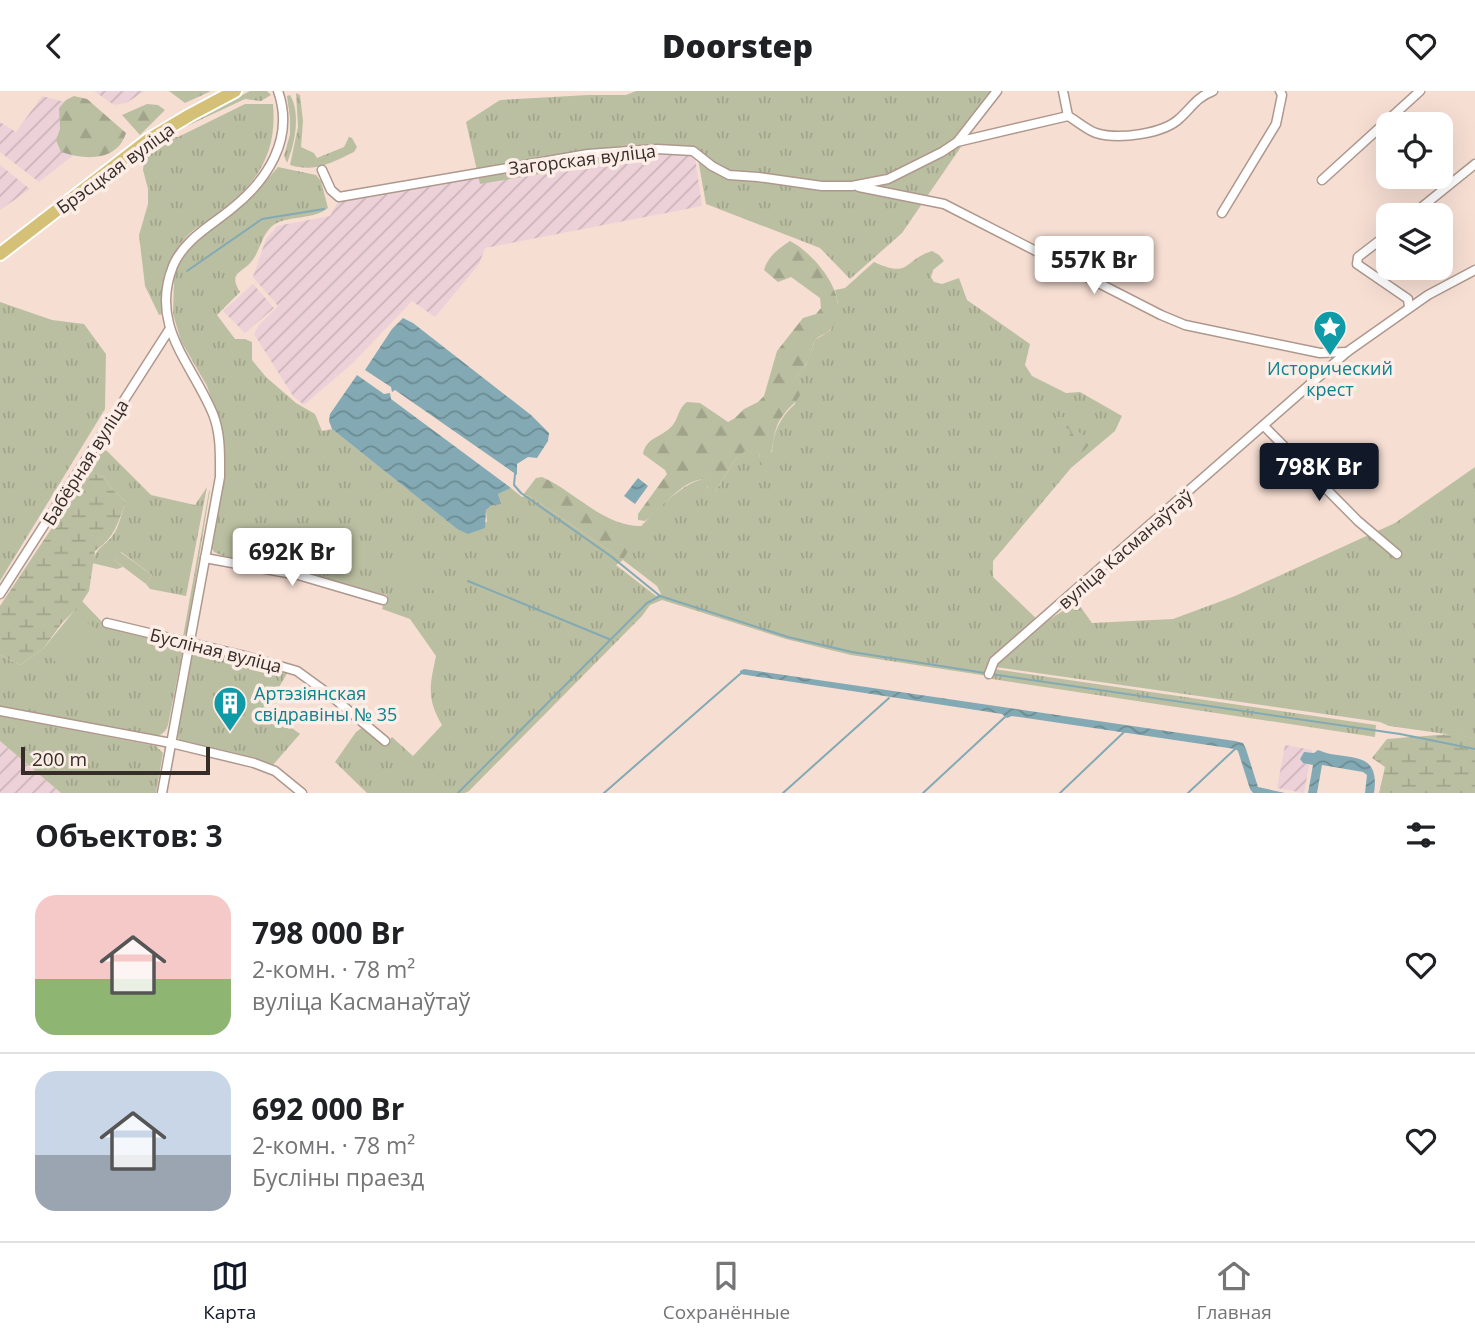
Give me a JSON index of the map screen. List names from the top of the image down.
{
  "streets": {
    "main road": ["Брэсцкая вуліца"],
    "street": [
      "Загорская вуліца",
      "Бабёрная вуліца",
      "вуліца Касманаўтаў",
      "Бусліная вуліца"
    ]
  },
  "crossings": [
    ["Загорская вуліца", "вуліца Касманаўтаў"]
  ],
  "places": {
    "place": ["Исторический крест"],
    "building": ["Артэзіянская свідравіны № 35"]
  },
  "scale_bar": "200 m",
  "page": {
    "header": "Doorstep",
    "price": ["557K Br", "798K Br", "692K Br"],
    "scale": "200 m",
    "heading": "Объектов: 3",
    "list": [
      {
        "name": "798 000 Br",
        "note": "2-комн. · 78 m² · вуліца Касманаўтаў"
      },
      {
        "name": "692 000 Br",
        "note": "2-комн. · 78 m² · Бусліны праезд"
      }
    ],
    "tabs": ["Карта", "Сохранённые", "Главная"]
  }
}
